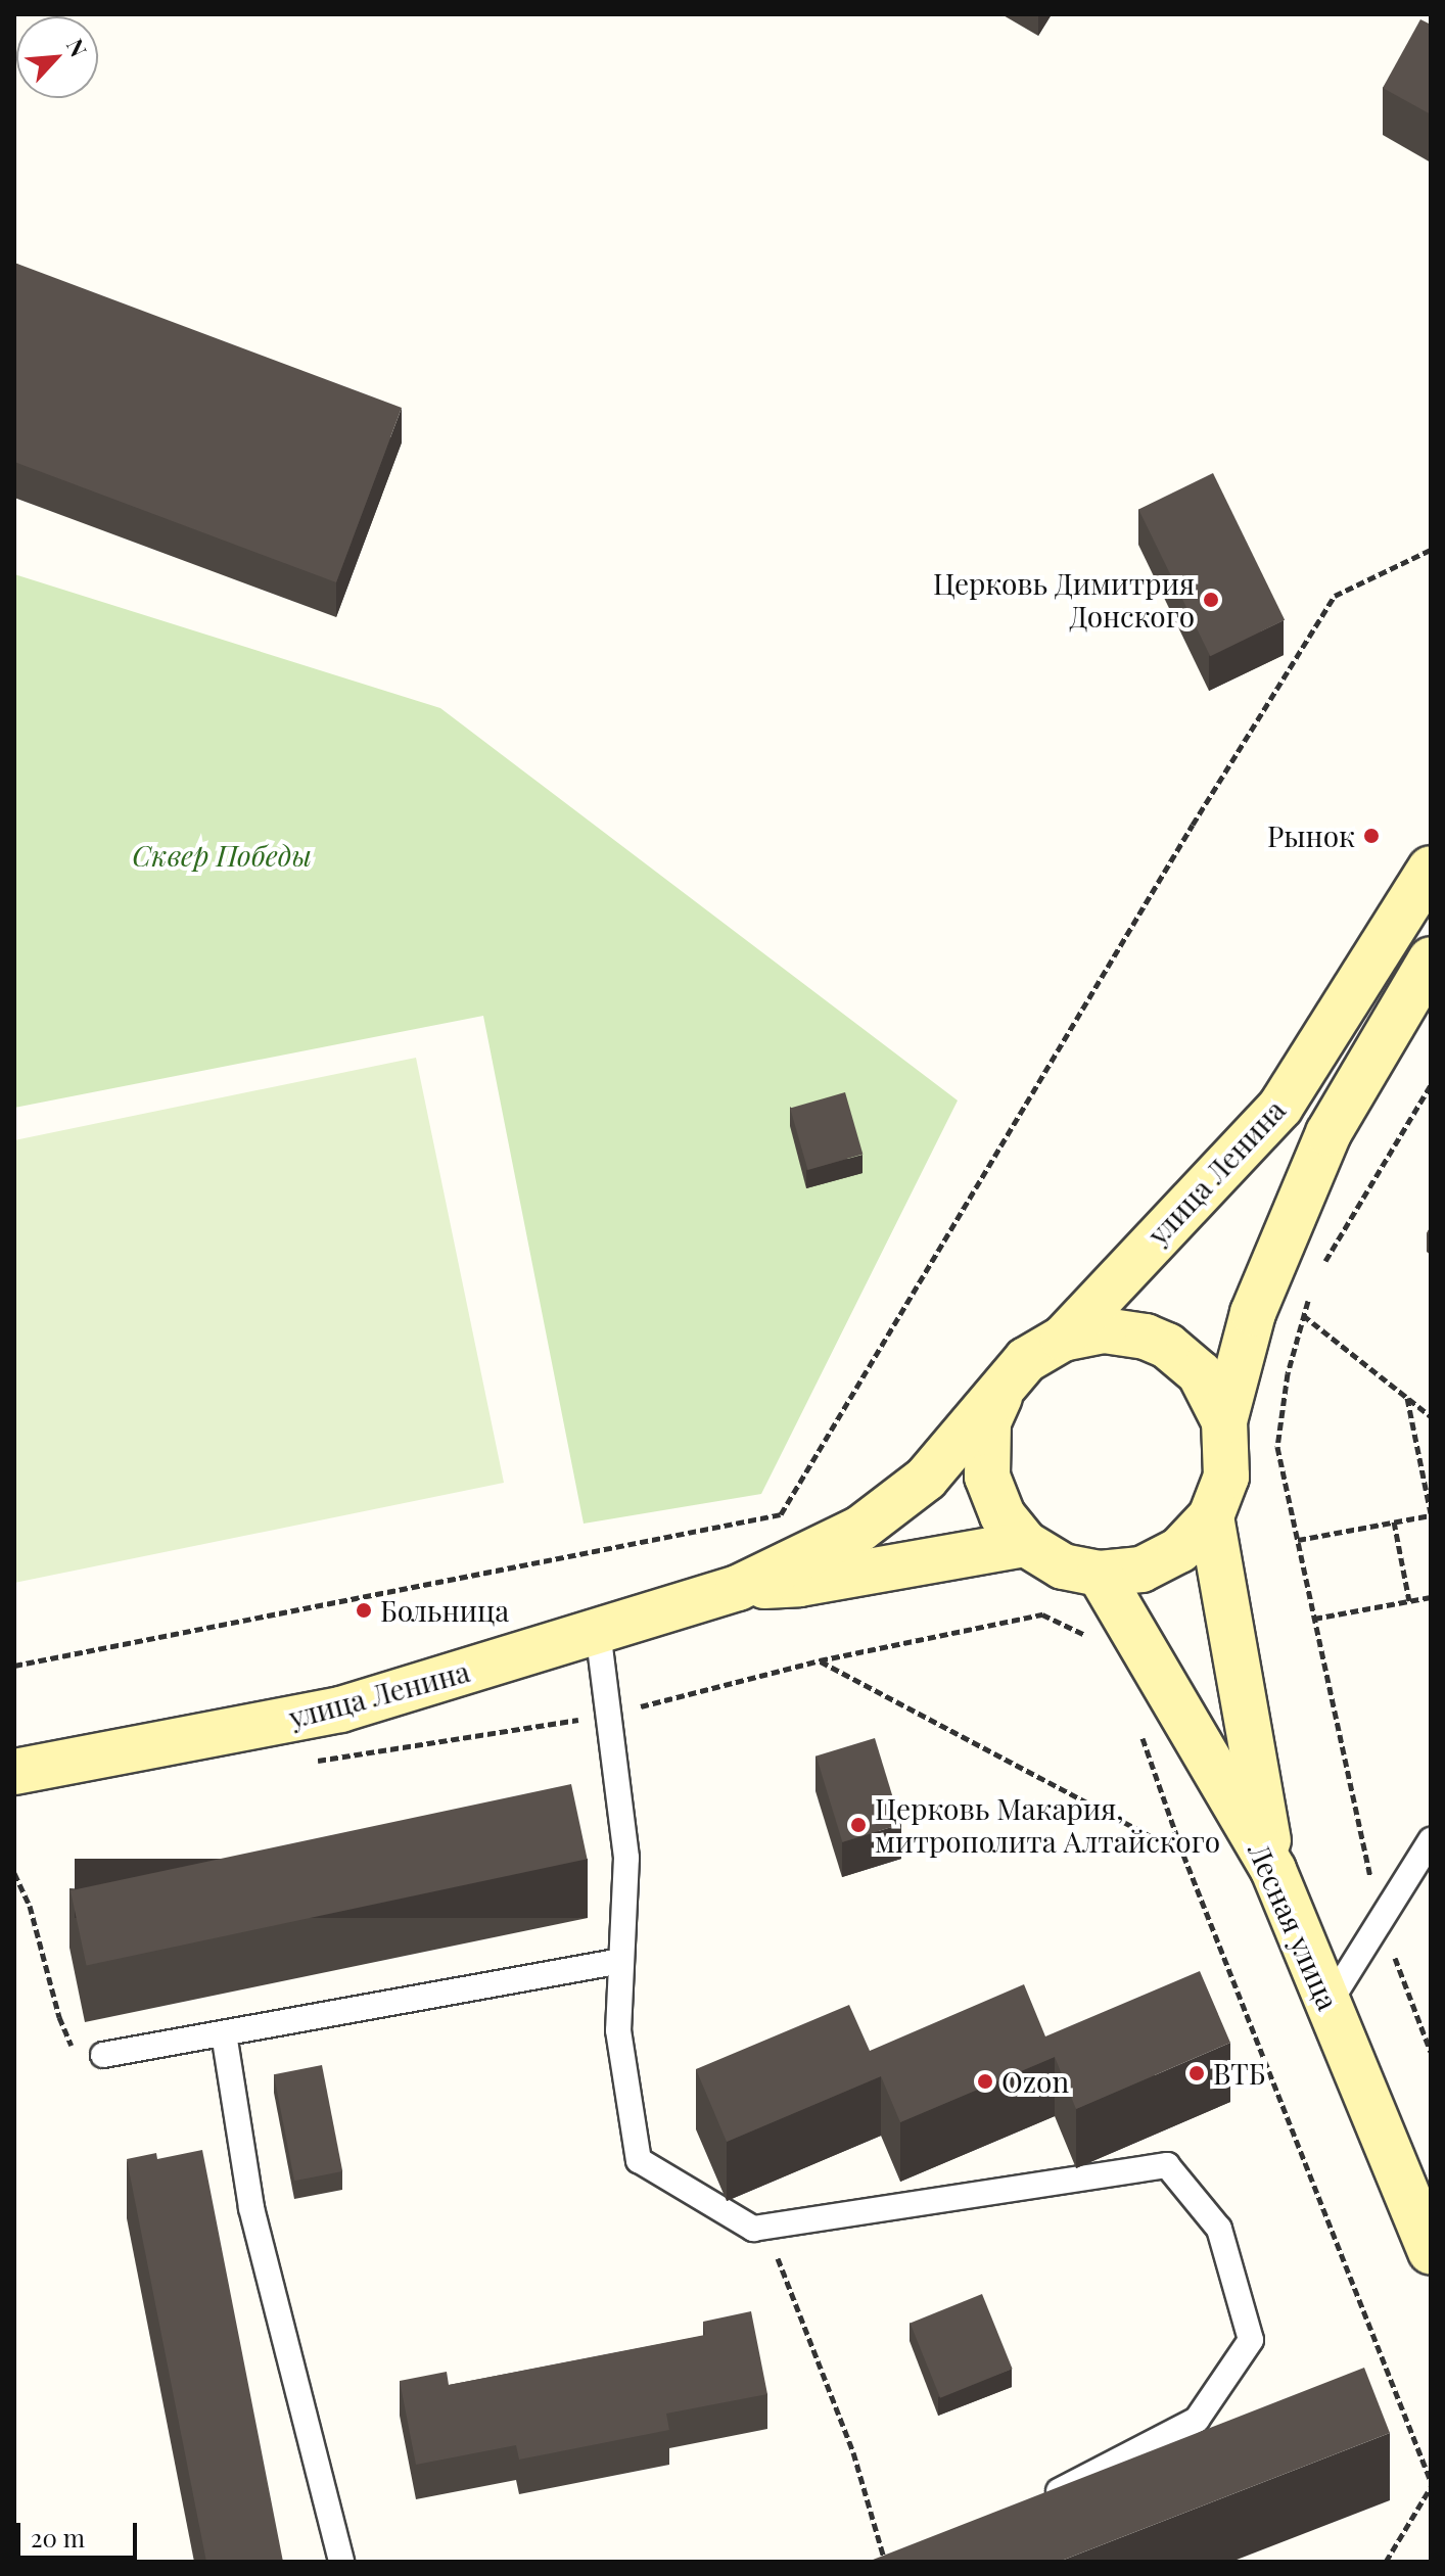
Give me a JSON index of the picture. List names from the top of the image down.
{
  "streets": {
    "street": ["улица Ленина", "Лесная улица"]
  },
  "crossings": [
    ["улица Ленина", "Лесная улица"]
  ],
  "parks": ["Сквер Победы"],
  "places": [
    "Церковь Димитрия Донского",
    "Рынок",
    "Больница",
    "Церковь Макария, митрополита Алтайского",
    "ВТБ",
    "Ozon"
  ],
  "scale_bar": "20 m",
  "north": "top right"
}
